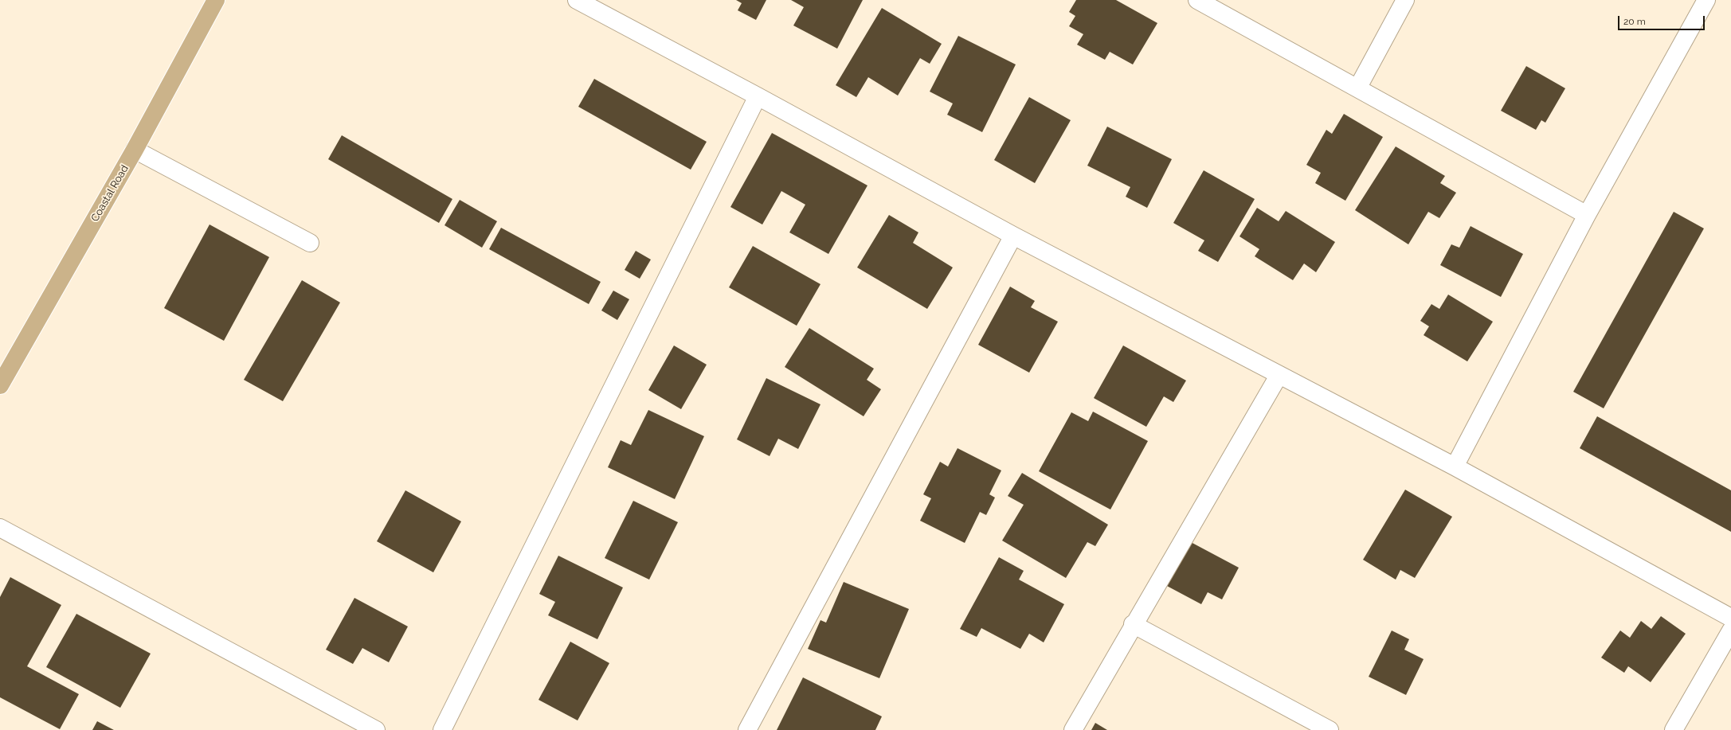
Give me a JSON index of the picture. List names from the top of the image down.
{
  "streets": {
    "main road": ["Coastal Road"]
  },
  "scale_bar": "20 m"
}
